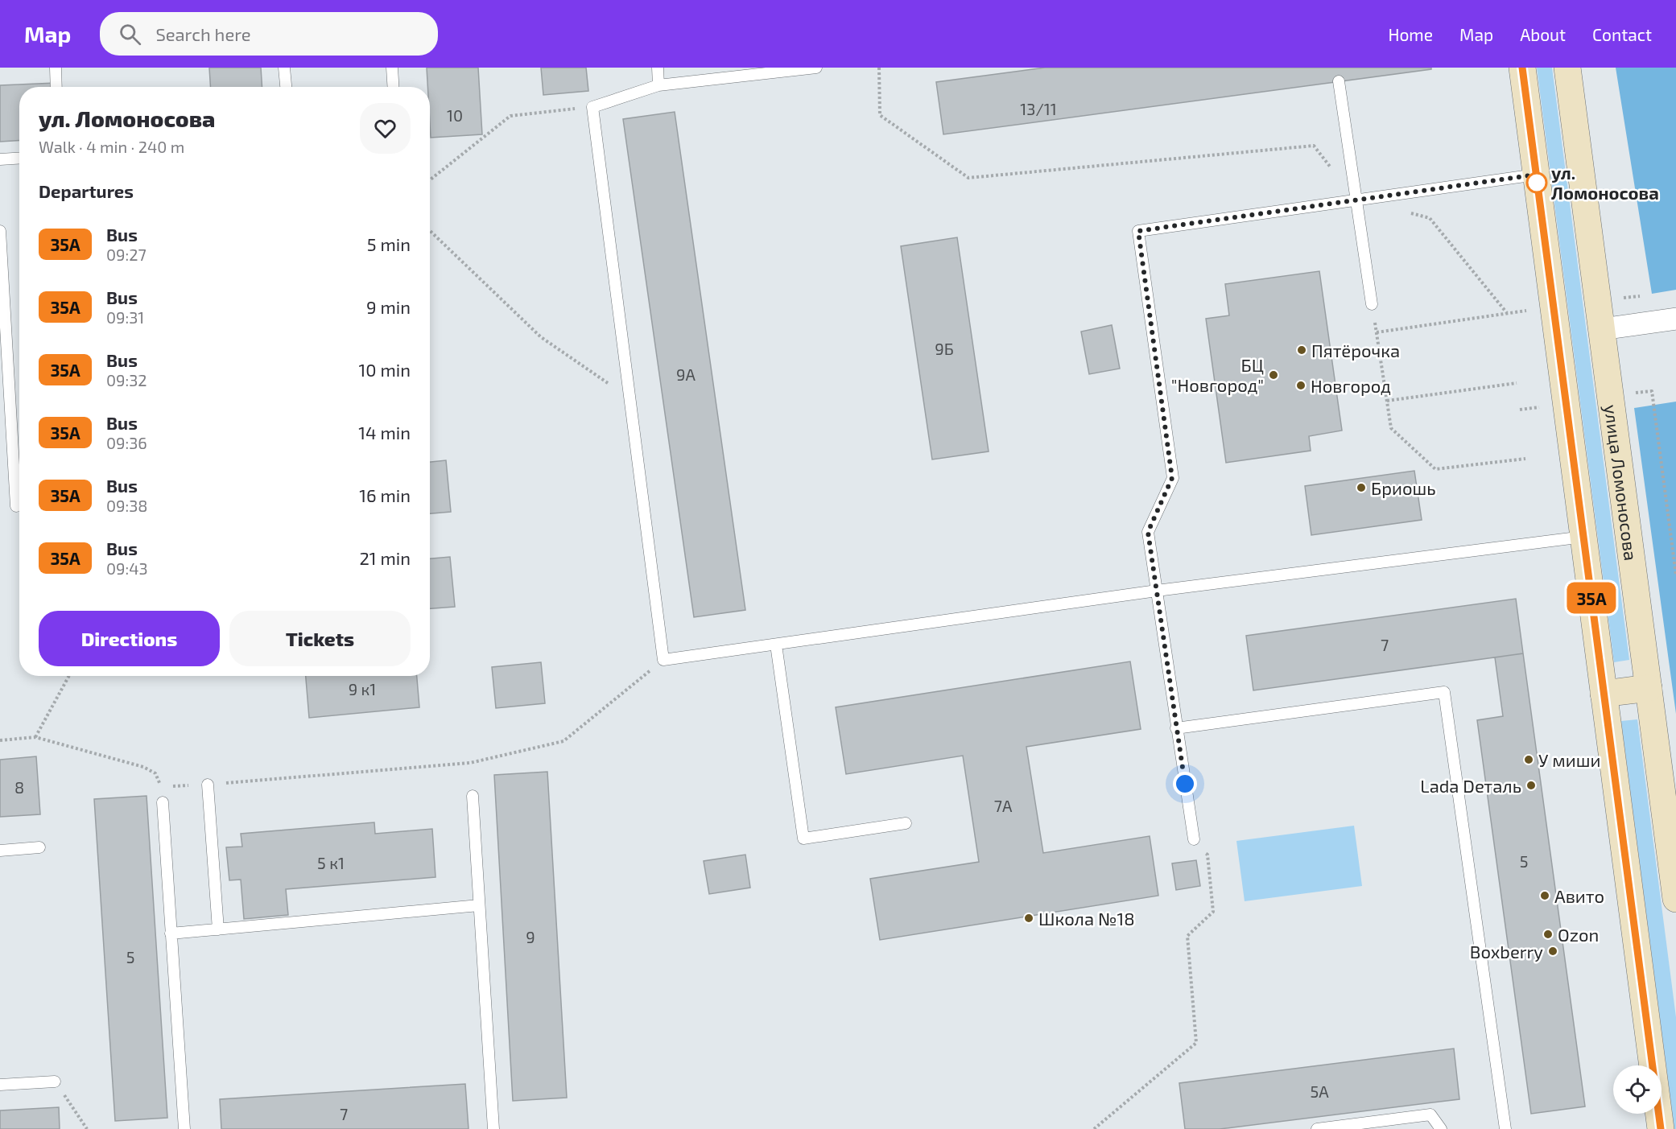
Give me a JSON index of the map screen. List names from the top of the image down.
{
  "streets": {
    "main road": ["улица Ломоносова"]
  },
  "places": [
    "ул. Ломоносова",
    "Пятёрочка",
    "БЦ \"Новгород\"",
    "Новгород",
    "Бриошь",
    "У миши",
    "Lada Dеталь",
    "Авито",
    "Школа №18",
    "Ozon",
    "Boxberry"
  ],
  "lines": ["bus line 35А"],
  "house_numbers": [
    "13/11",
    "10",
    "9Б",
    "9А",
    "7",
    "9 к1",
    "8",
    "7А",
    "5",
    "5 к1",
    "9",
    "5",
    "5А",
    "7"
  ],
  "page": {
    "header": "Map",
    "search": "Search here",
    "nav": [
      "Home",
      "Map",
      "About",
      "Contact"
    ],
    "on_map": "35А",
    "heading": [
      ["ул. Ломоносова", "Walk · 4 min · 240 m"],
      "Departures"
    ],
    "list": [
      {
        "mark": "35А",
        "name": "Bus",
        "note": "09:27",
        "value": "5 min"
      },
      {
        "mark": "35А",
        "name": "Bus",
        "note": "09:31",
        "value": "9 min"
      },
      {
        "mark": "35А",
        "name": "Bus",
        "note": "09:32",
        "value": "10 min"
      },
      {
        "mark": "35А",
        "name": "Bus",
        "note": "09:36",
        "value": "14 min"
      },
      {
        "mark": "35А",
        "name": "Bus",
        "note": "09:38",
        "value": "16 min"
      },
      {
        "mark": "35А",
        "name": "Bus",
        "note": "09:43",
        "value": "21 min"
      }
    ],
    "buttons": ["Directions", "Tickets"]
  }
}
